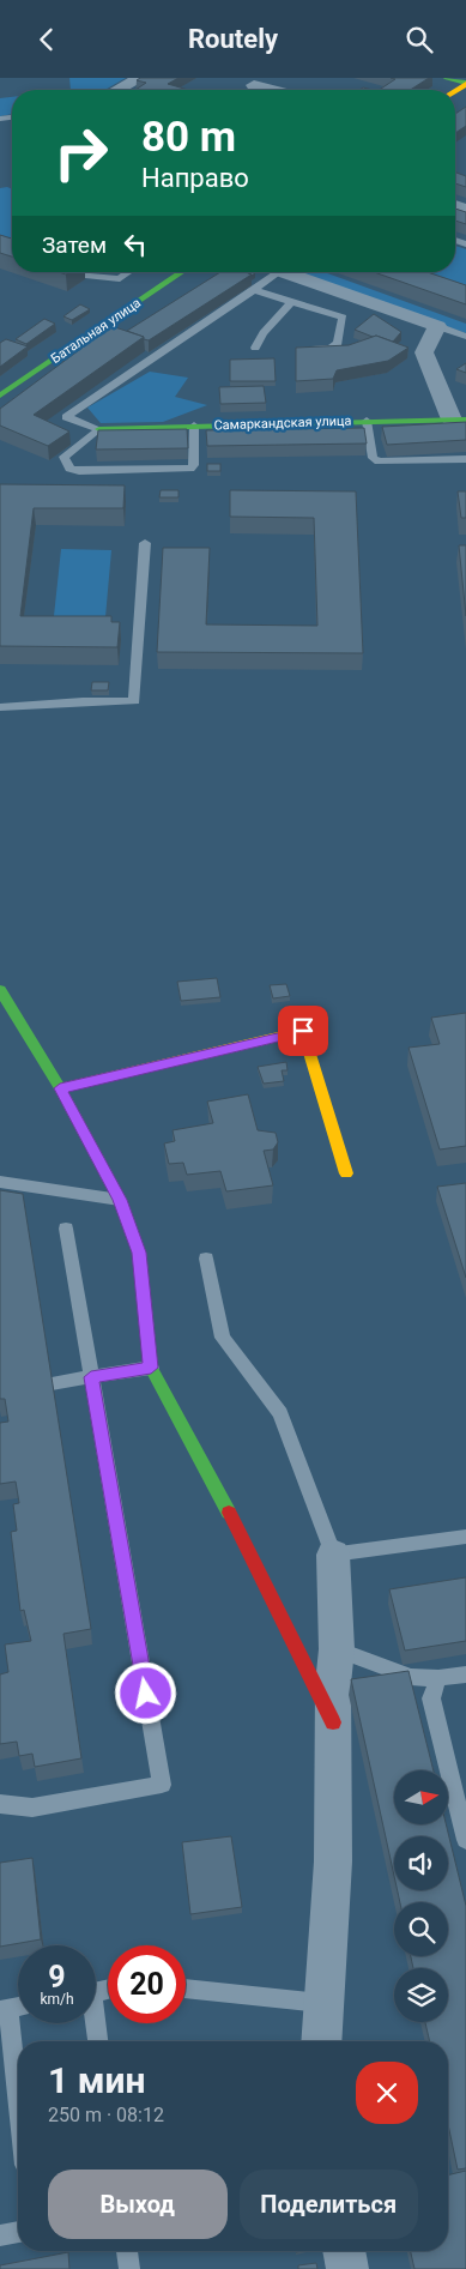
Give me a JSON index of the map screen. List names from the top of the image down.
{
  "streets": {
    "street": ["Батальная улица", "Самаркандская улица"]
  },
  "north": "right",
  "page": {
    "header": "Routely",
    "turn": ["80 m", "Направо"],
    "then": "Затем",
    "speed": "9 km/h",
    "limit": "20",
    "heading": ["1 мин", "250 m · 08:12"],
    "buttons": ["Выход", "Поделиться"]
  }
}
